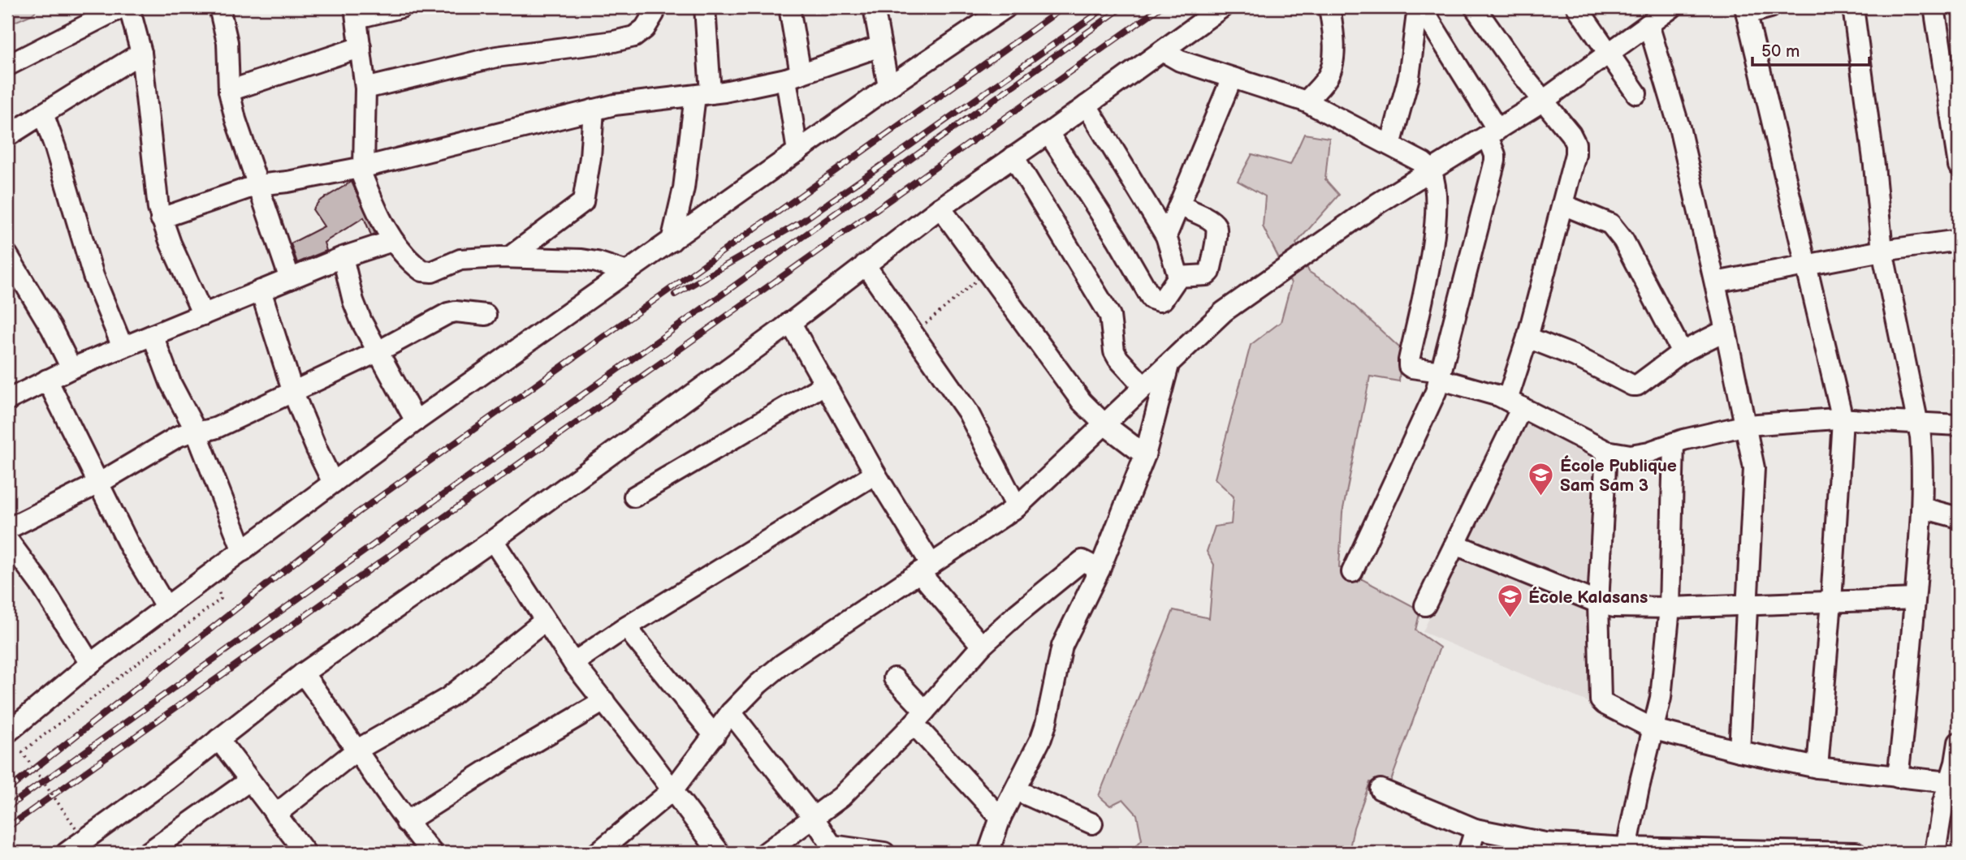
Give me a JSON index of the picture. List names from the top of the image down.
{
  "places": {
    "school or university": ["École Publique Sam Sam 3", "École Kalasans"]
  },
  "scale_bar": "50 m"
}
